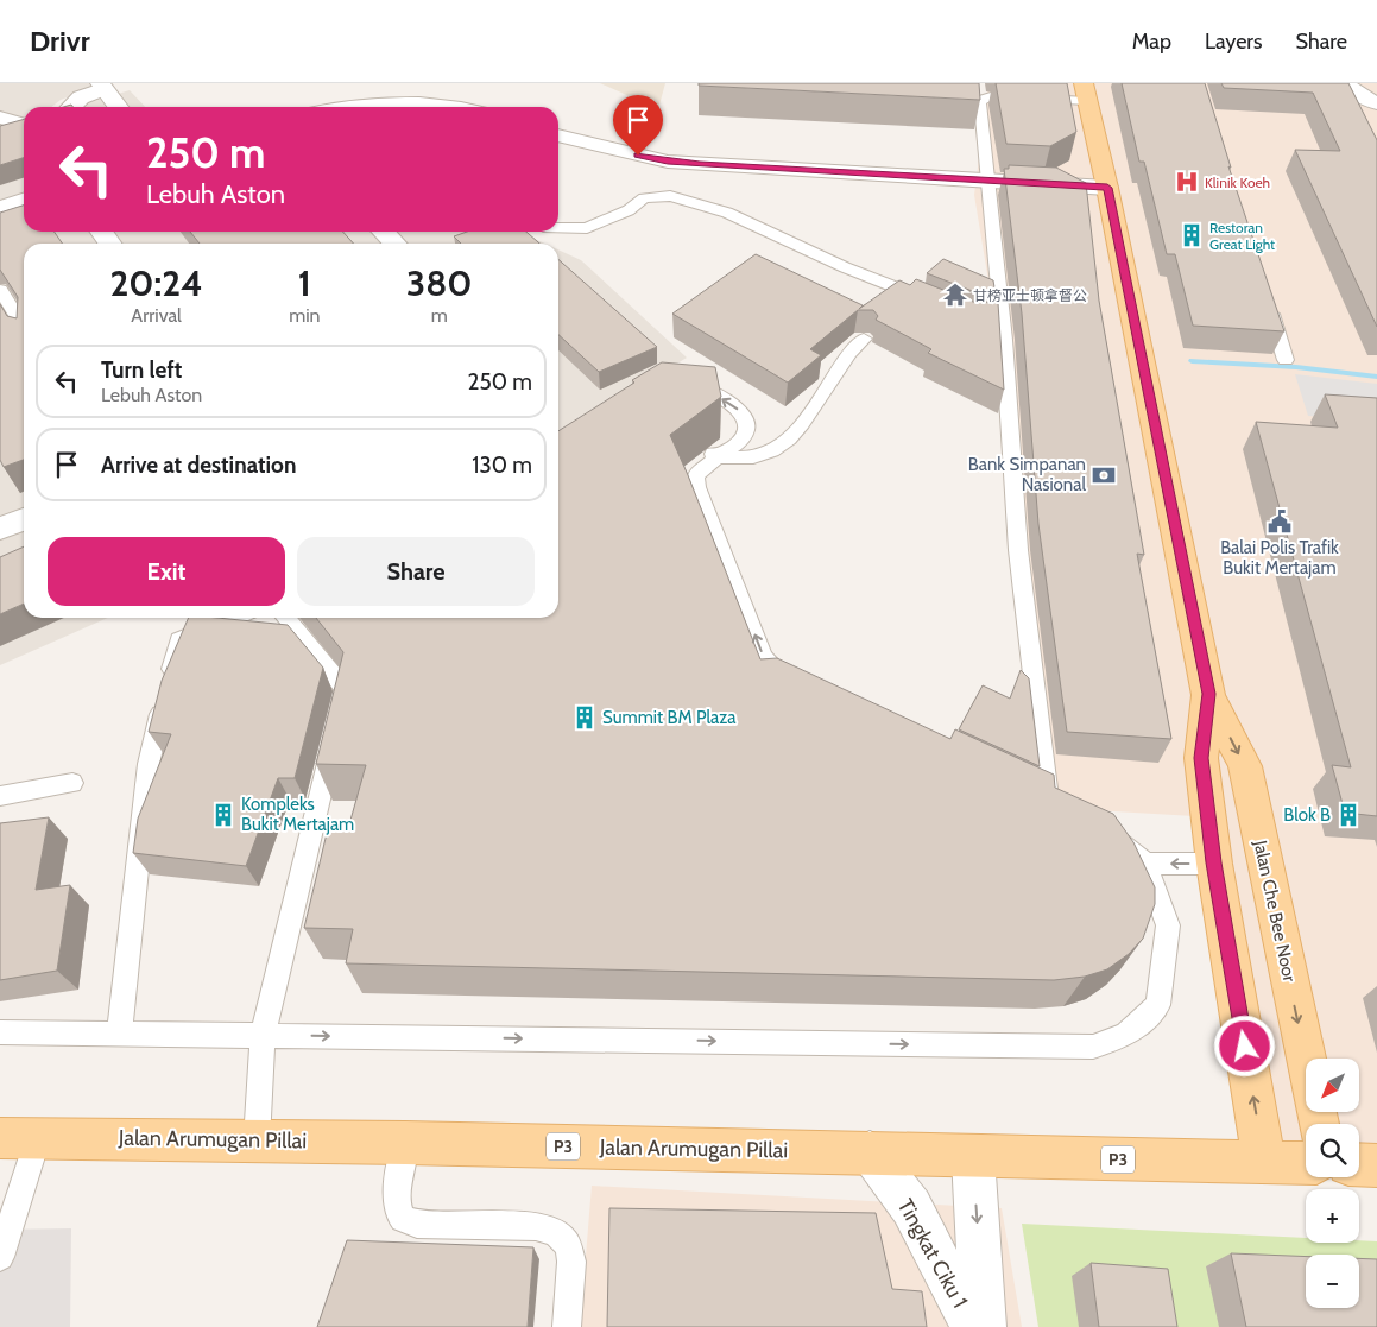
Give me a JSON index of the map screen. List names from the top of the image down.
{
  "streets": {
    "main road": ["Jalan Che Bee Noor", "Jalan Arumugan Pillai", "P3"],
    "street": ["Tingkat Ciku 1"]
  },
  "crossings": [
    ["Jalan Che Bee Noor", "Jalan Arumugan Pillai"],
    ["Jalan Arumugan Pillai", "Tingkat Ciku 1"]
  ],
  "one_way": ["Tingkat Ciku 1"],
  "places": {
    "hospital": ["Klinik Koeh"],
    "building": [
      "Restoran Great Light",
      "Summit BM Plaza",
      "Kompleks Bukit Mertajam",
      "Blok B"
    ],
    "temple": ["甘榜亚士顿拿督公"],
    "bank": ["Bank Simpanan Nasional"],
    "public building": ["Balai Polis Trafik Bukit Mertajam"]
  },
  "north": "bottom left",
  "page": {
    "header": "Drivr",
    "nav": ["Map", "Layers", "Share"],
    "turn": ["250 m", "Lebuh Aston"],
    "eta": [
      "20:24",
      "Arrival",
      "1",
      "min",
      "380",
      "m"
    ],
    "list": [
      {
        "name": "Turn left",
        "note": "Lebuh Aston",
        "value": "250 m"
      },
      {
        "name": "Arrive at destination",
        "value": "130 m"
      }
    ],
    "buttons": ["Exit", "Share"],
    "map_buttons": ["+", "−"]
  }
}
